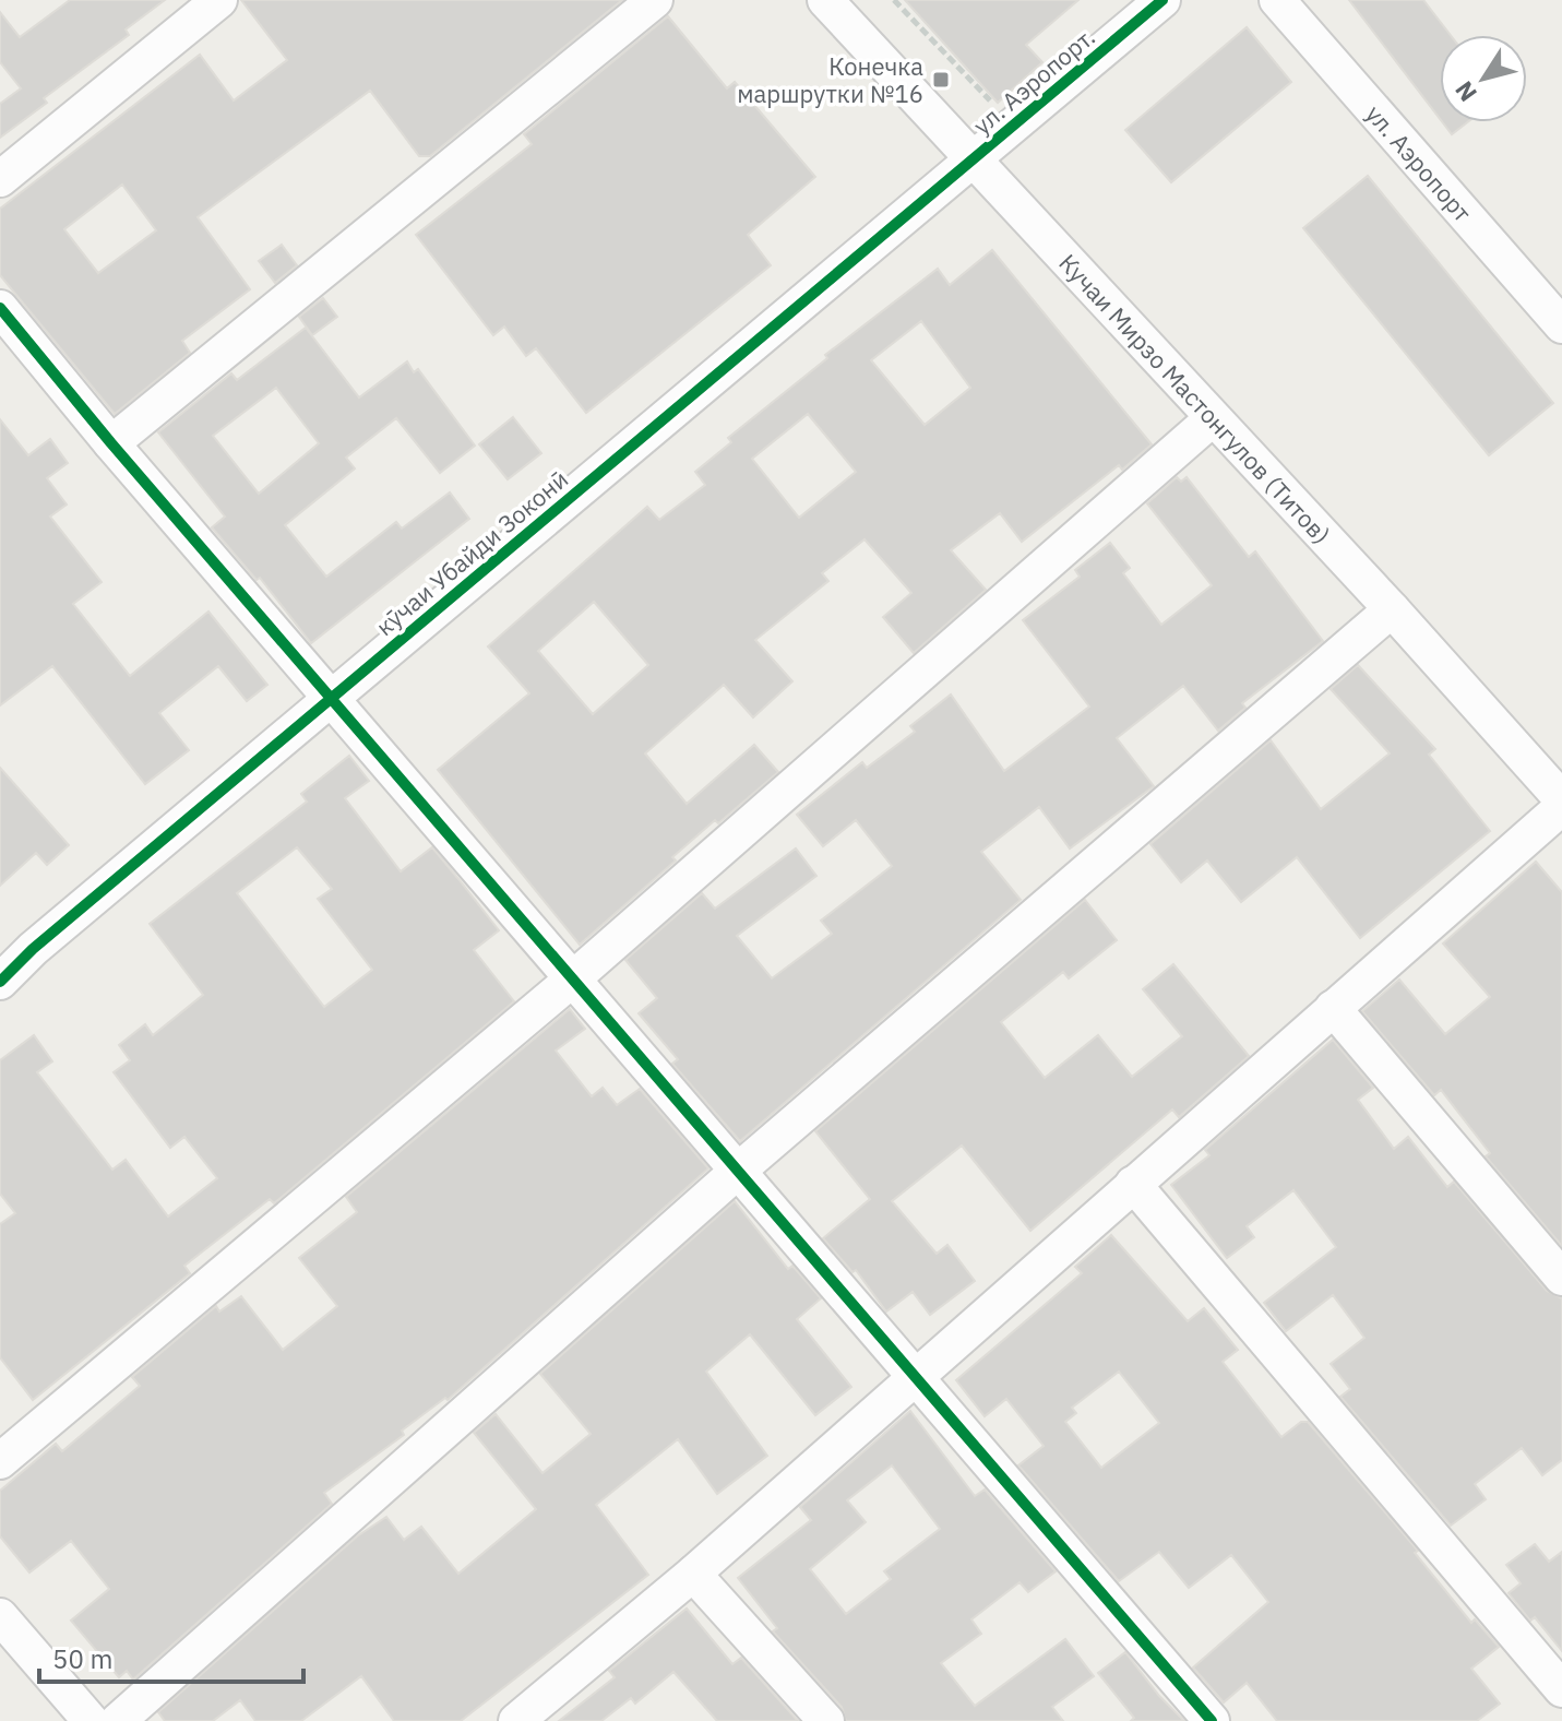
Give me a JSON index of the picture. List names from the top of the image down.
{
  "streets": {
    "street": [
      "ул. Аэропорт.",
      "ул. Аэропорт",
      "Кучаи Мирзо Мастонгулов (Титов)",
      "кӯчаи Убайди Зоконӣ"
    ]
  },
  "crossings": [
    ["ул. Аэропорт.", "Кучаи Мирзо Мастонгулов (Титов)"],
    ["ул. Аэропорт.", "кӯчаи Убайди Зоконӣ"],
    ["Кучаи Мирзо Мастонгулов (Титов)", "кӯчаи Убайди Зоконӣ"]
  ],
  "places": {
    "transit": ["Конечка маршрутки №16"]
  },
  "scale_bar": "50 m",
  "north": "bottom left"
}
